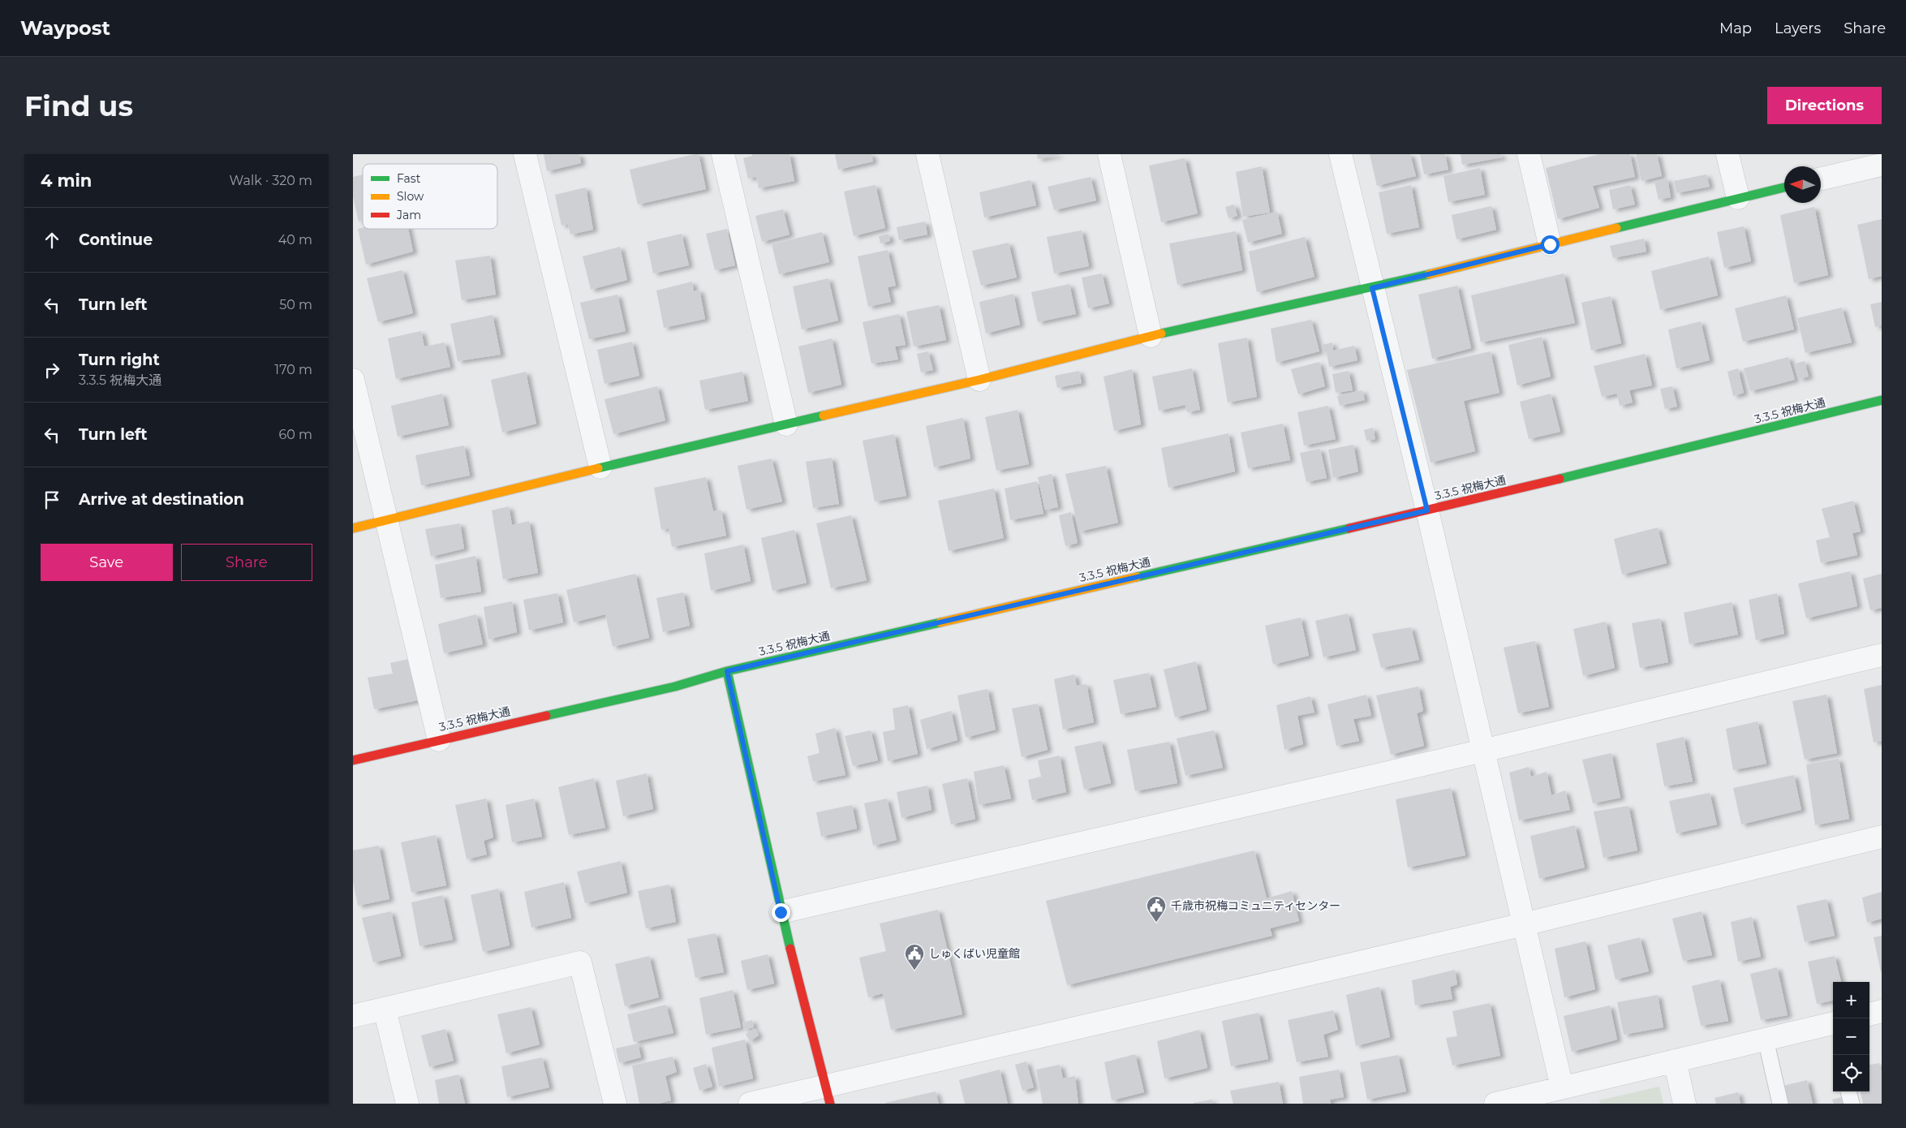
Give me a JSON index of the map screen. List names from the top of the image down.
{
  "streets": {
    "street": ["3.3.5 祝梅大通"]
  },
  "places": {
    "public building": ["千歳市祝梅コミュニティセンター", "しゅくばい児童館"]
  },
  "legend": ["Fast", "Slow", "Jam"],
  "north": "left",
  "page": {
    "header": "Waypost",
    "nav": ["Map", "Layers", "Share"],
    "buttons": [
      "Directions",
      ["Save", "Share"]
    ],
    "title": "Find us",
    "heading": ["4 min", "Walk · 320 m"],
    "list": [
      ["Continue", "40 m"],
      ["Turn left", "50 m"],
      ["Turn right", "3.3.5 祝梅大通", "170 m"],
      ["Turn left", "60 m"],
      "Arrive at destination"
    ],
    "map_buttons": ["+", "−"]
  }
}
